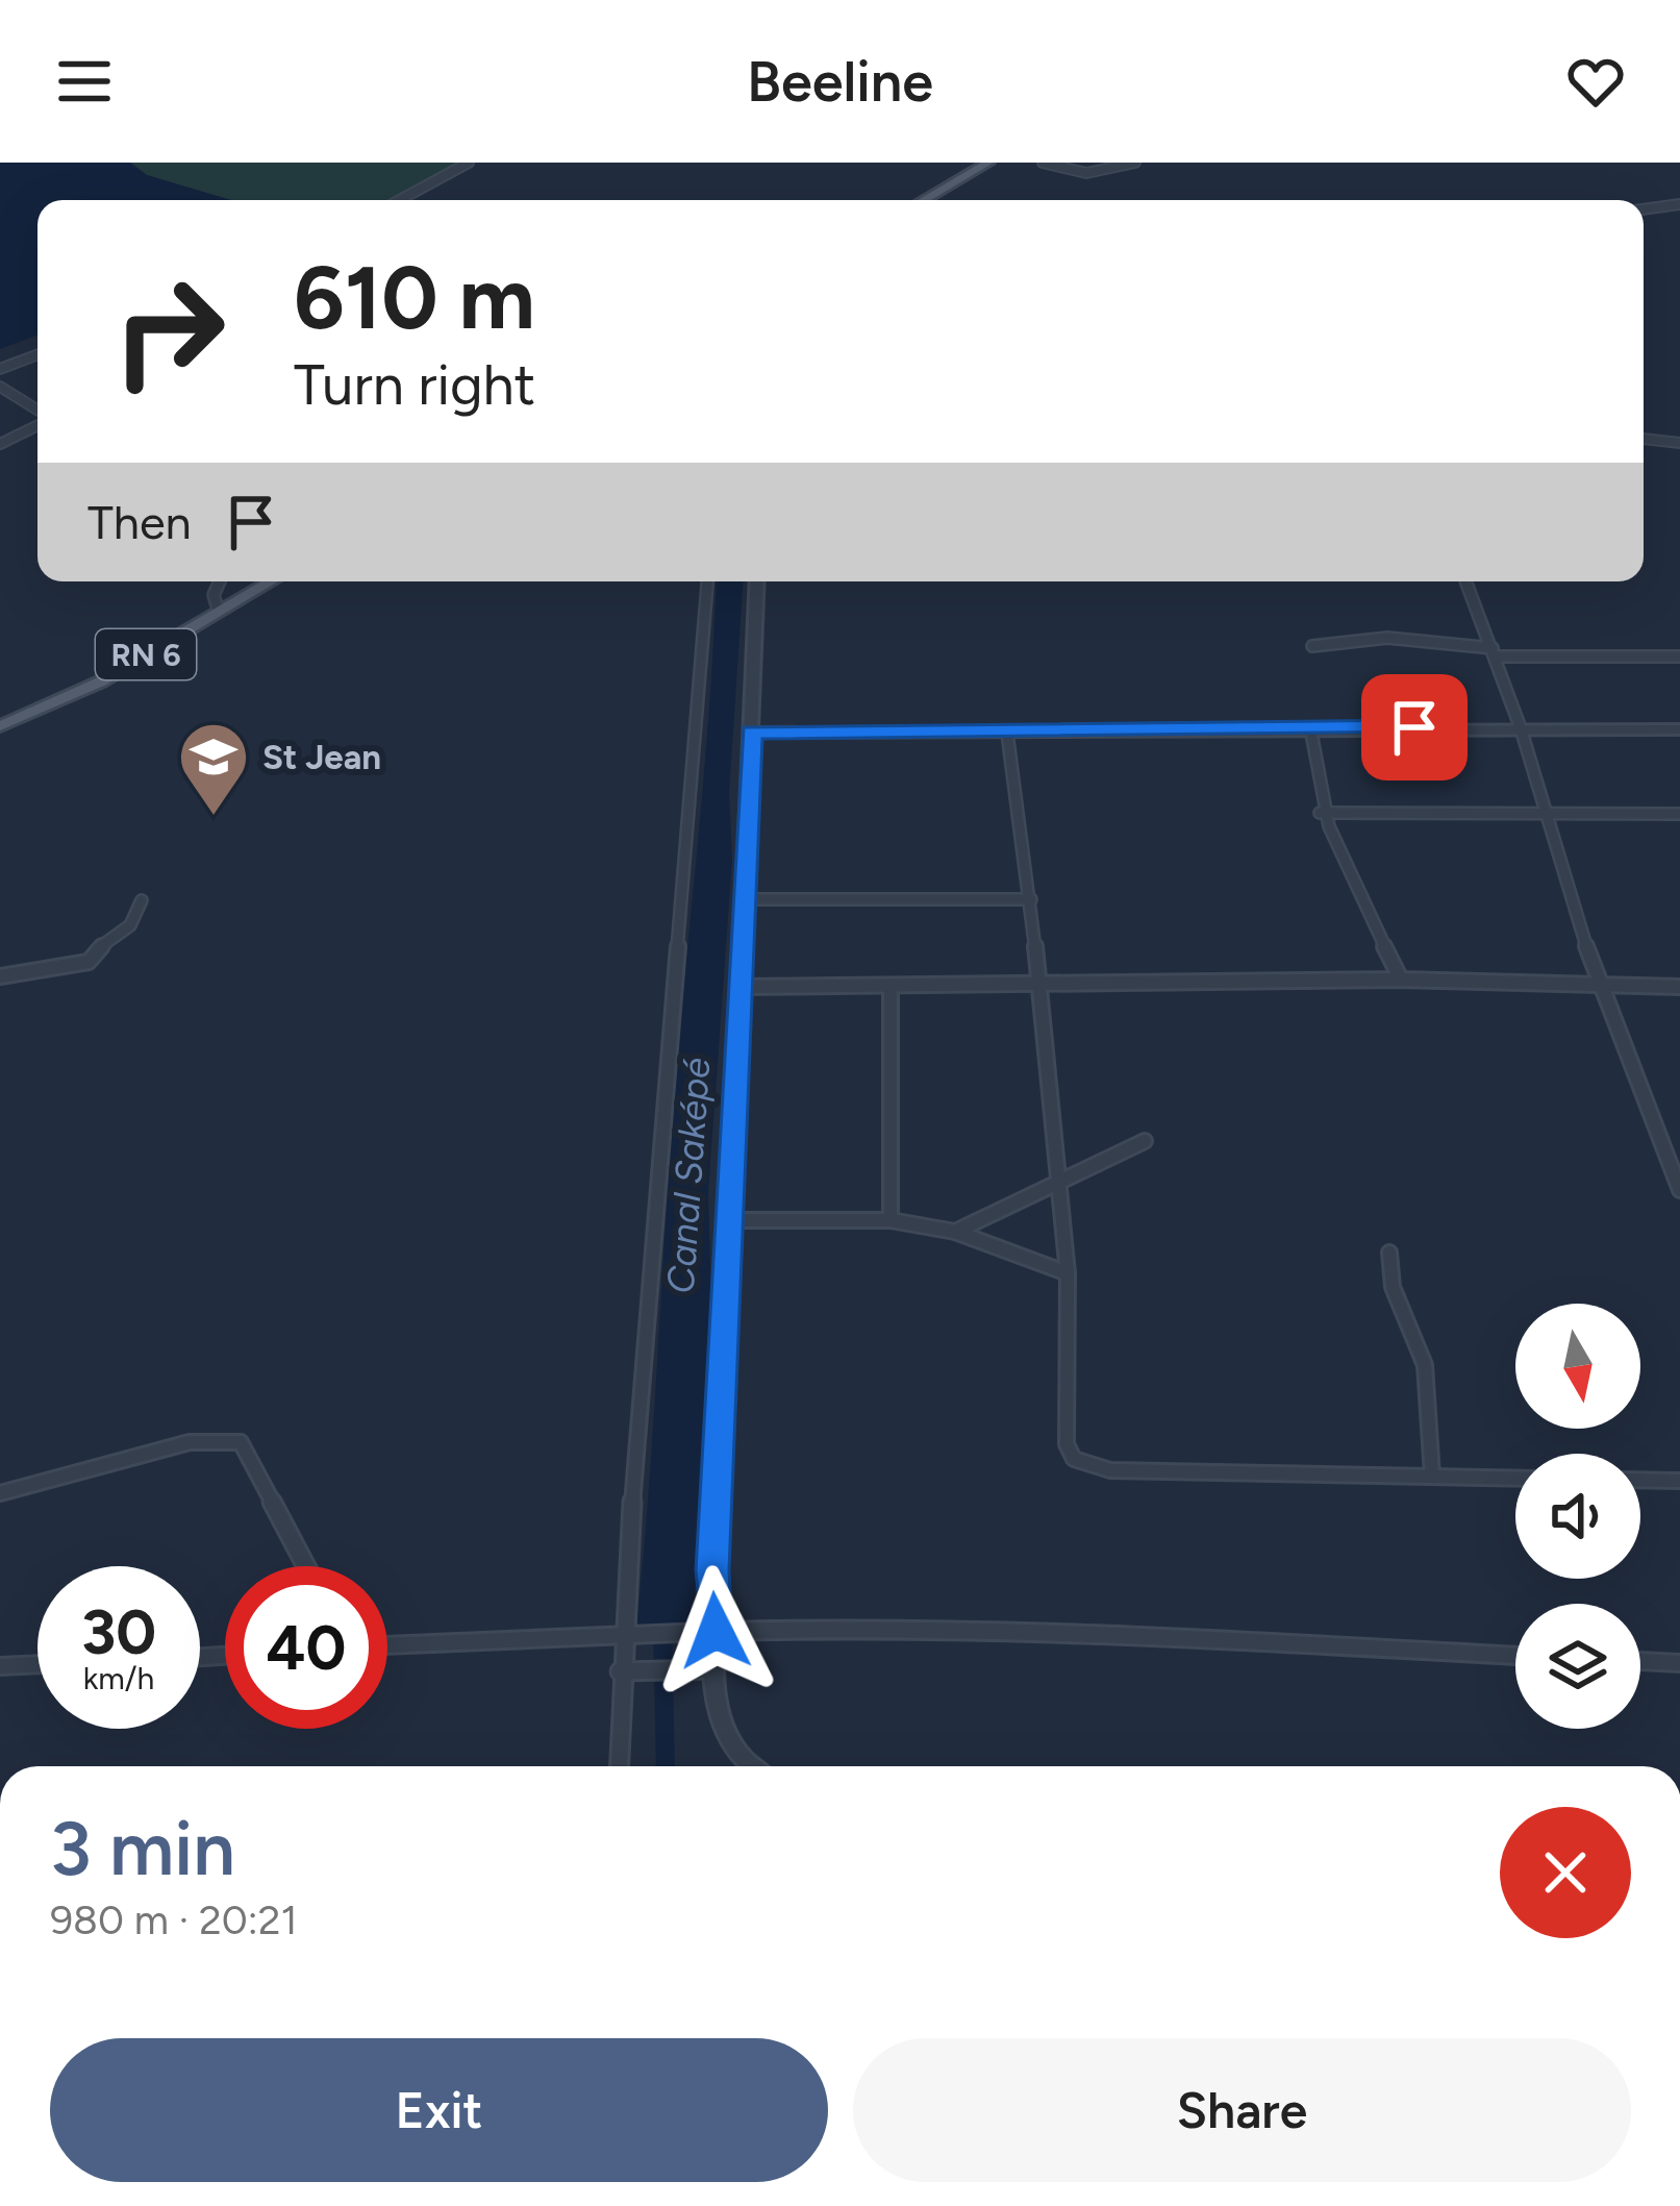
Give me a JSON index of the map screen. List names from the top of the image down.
{
  "streets": {
    "main road": ["RN 6"]
  },
  "water": ["Canal Saképé"],
  "places": {
    "school or university": ["St Jean"]
  },
  "north": "bottom",
  "page": {
    "header": "Beeline",
    "turn": ["610 m", "Turn right"],
    "then": "Then",
    "speed": "30 km/h",
    "limit": "40",
    "heading": ["3 min", "980 m · 20:21"],
    "buttons": ["Exit", "Share"]
  }
}
